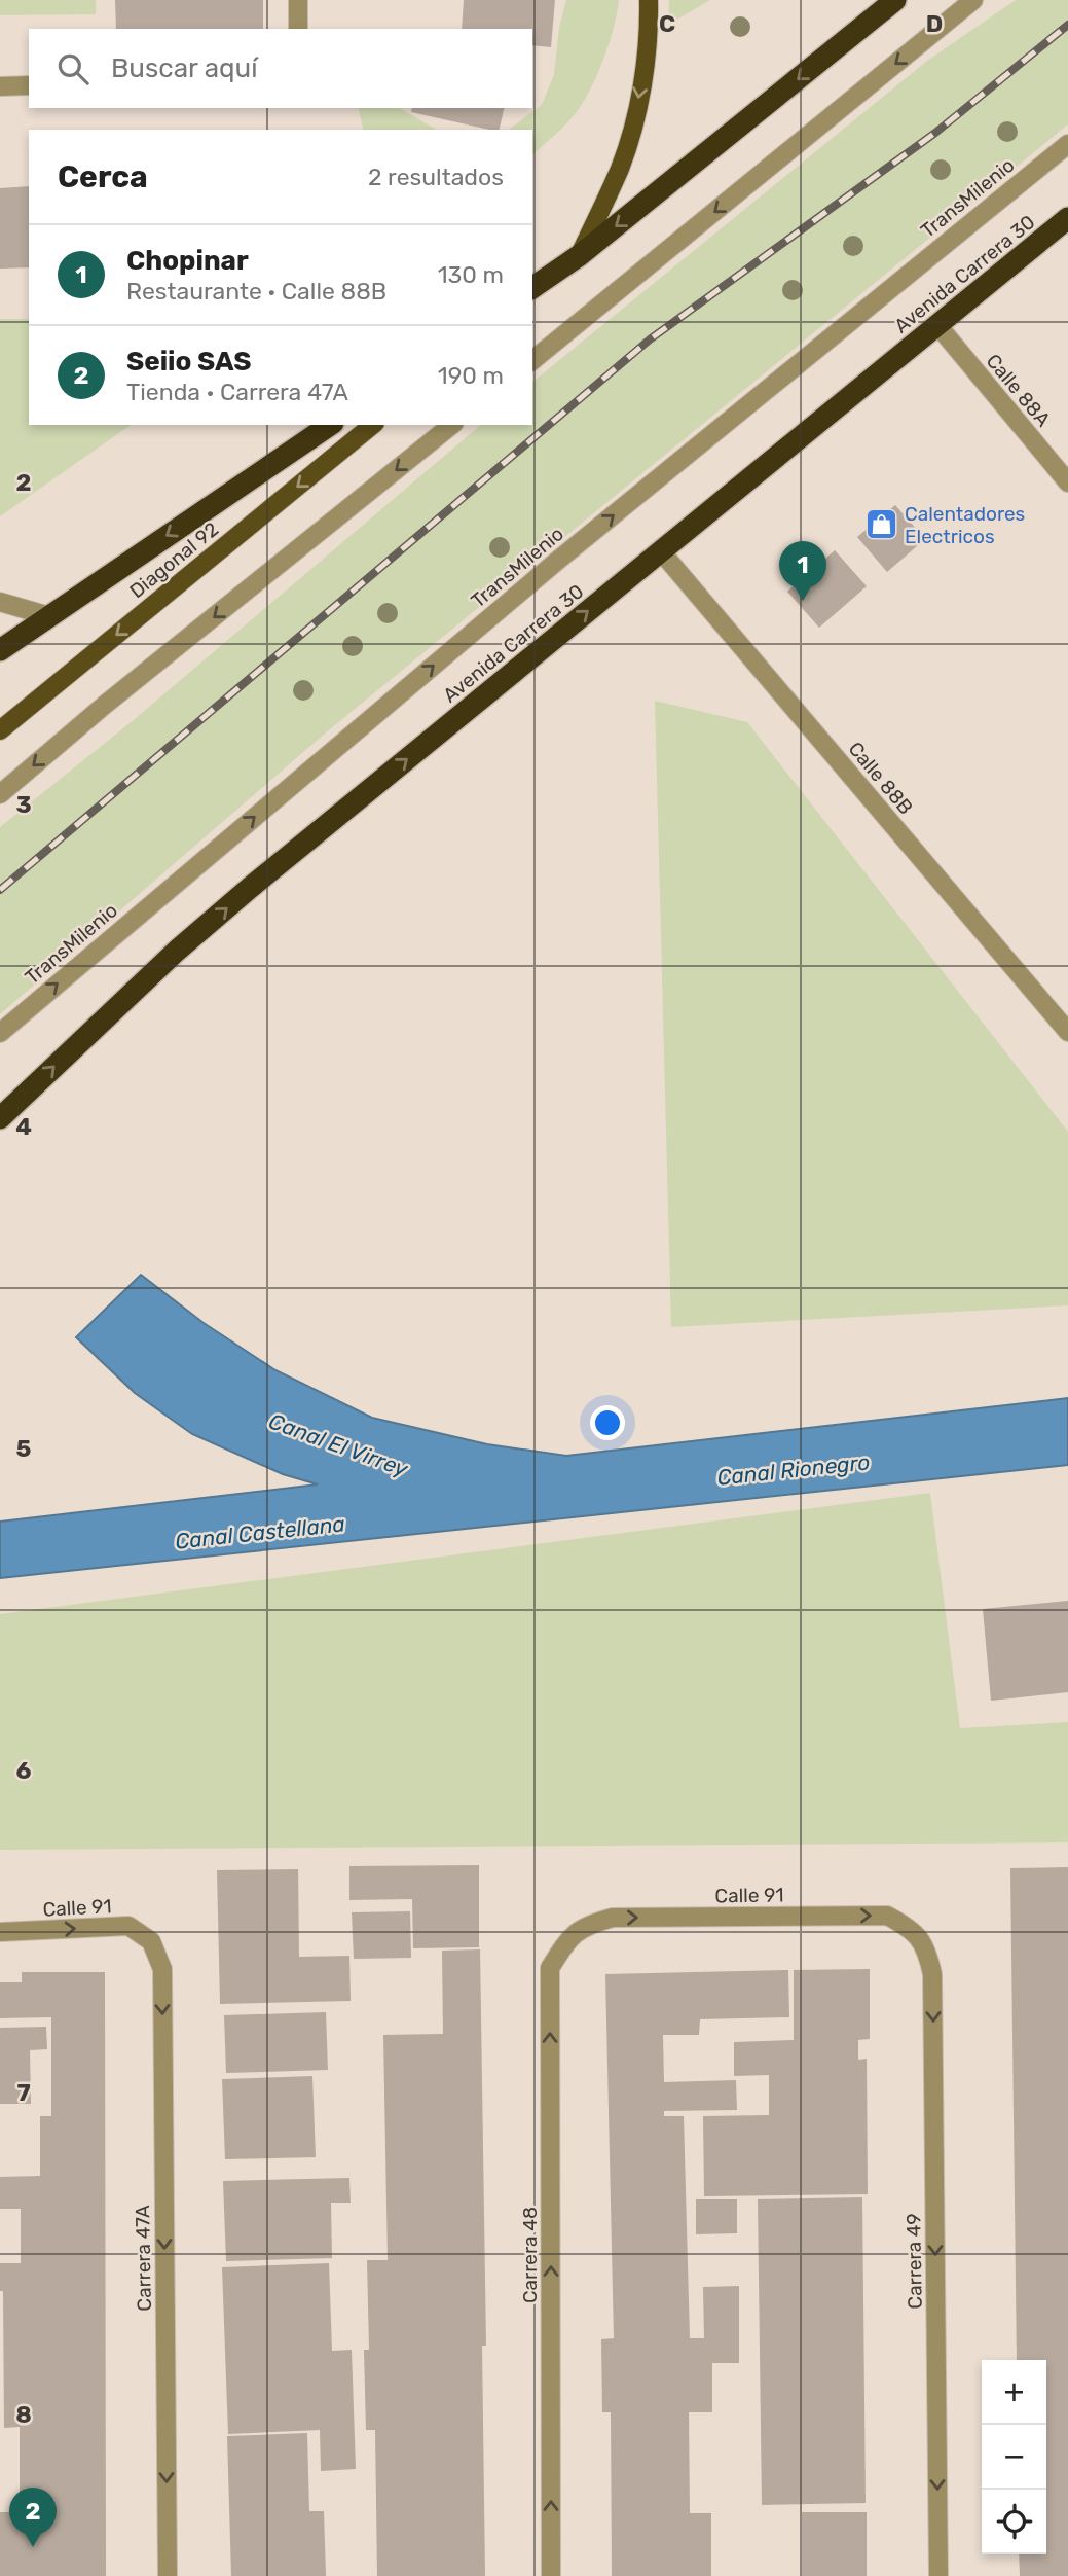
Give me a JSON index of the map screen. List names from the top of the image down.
{
  "streets": {
    "highway": ["Avenida Carrera 30"],
    "main road": ["Diagonal 92"],
    "street": [
      "TransMilenio",
      "Calle 88A",
      "Calle 88B",
      "Calle 91",
      "Carrera 48",
      "Carrera 47A",
      "Carrera 49"
    ]
  },
  "crossings": [
    ["Avenida Carrera 30", "Calle 88A"],
    ["Avenida Carrera 30", "Calle 88B"],
    ["Calle 91", "Carrera 48"],
    ["Calle 91", "Carrera 47A"],
    ["Calle 91", "Carrera 49"]
  ],
  "one_way": [
    "TransMilenio",
    "Avenida Carrera 30",
    "Diagonal 92",
    "Calle 91",
    "Carrera 48",
    "Carrera 47A",
    "Carrera 49"
  ],
  "water": ["Canal El Virrey", "Canal Rionegro", "Canal Castellana"],
  "places": {
    "shop": ["Calentadores Electricos"]
  },
  "page": {
    "search": "Buscar aquí",
    "heading": ["Cerca", "2 resultados"],
    "list": [
      {
        "mark": "1",
        "name": "Chopinar",
        "note": "Restaurante · Calle 88B",
        "value": "130 m"
      },
      {
        "mark": "2",
        "name": "Seiio SAS",
        "note": "Tienda · Carrera 47A",
        "value": "190 m"
      }
    ],
    "pins": ["1", "2"],
    "map_buttons": ["+", "−"]
  },
  "grid": {
    "columns": ["C", "D"],
    "rows": [
      "2",
      "3",
      "4",
      "5",
      "6",
      "7",
      "8"
    ]
  }
}
